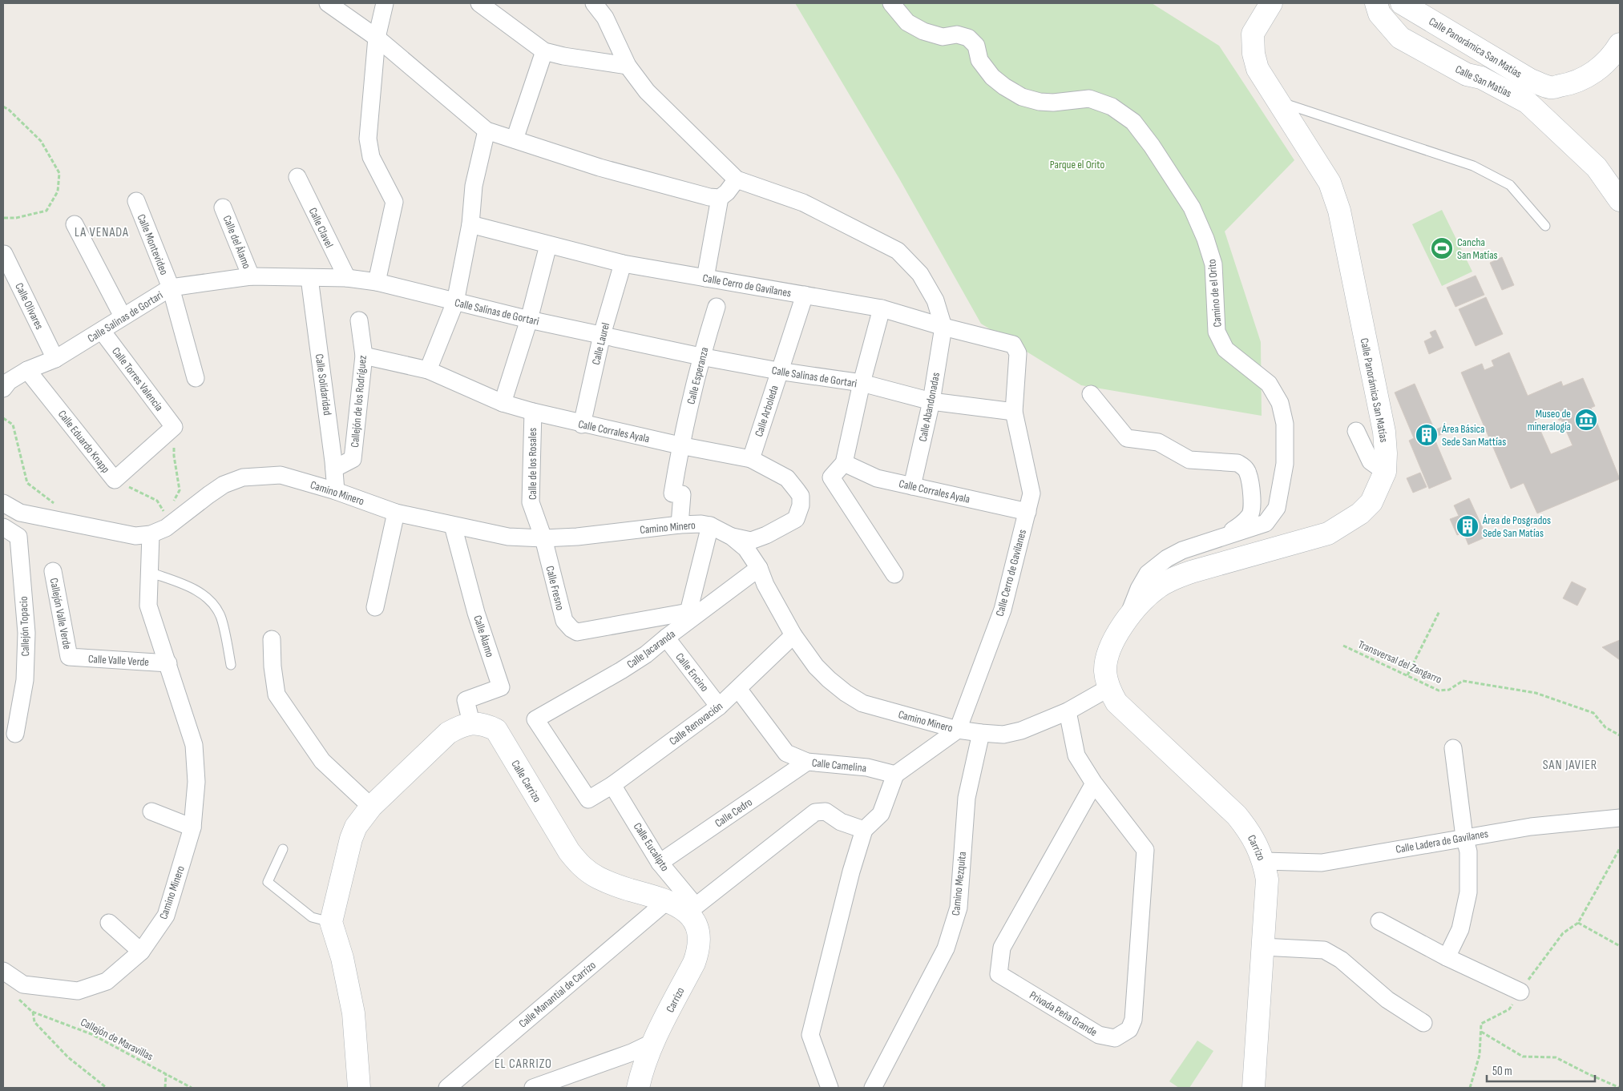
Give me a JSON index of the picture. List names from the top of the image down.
{
  "streets": {
    "street": [
      "Calle Panorámica San Matías",
      "Calle San Matías",
      "Calle Clavel",
      "Calle del Álamo",
      "Calle Montevideo",
      "Calle Cerro de Gavilanes",
      "Camino de el Orito",
      "Calle Olivares",
      "Calle Salinas de Gortari",
      "Calle Laurel",
      "Calle Esperanza",
      "Calle Torres Valencia",
      "Calle Solidaridad",
      "Callejón de los Rodríguez",
      "Calle Abandonadas",
      "Calle Arboleda",
      "Calle Corrales Ayala",
      "Calle Eduardo Knapp",
      "Calle de los Rosales",
      "Camino Minero",
      "Calle Fresno",
      "Callejón Valle Verde",
      "Callejón Topacio",
      "Calle Álamo",
      "Calle Jacaranda",
      "Calle Valle Verde",
      "Calle Encino",
      "Calle Renovación",
      "Calle Camelina",
      "Calle Carrizo",
      "Calle Cedro",
      "Calle Ladera de Gavilanes",
      "Calle Eucalipto",
      "Carrizo",
      "Camino Mezquita",
      "Calle Manantial de Carrizo",
      "Privada Peña Grande"
    ],
    "path": ["Transversal del Zangarro", "Callejón de Maravillas"]
  },
  "crossings": [
    ["Calle Panorámica San Matías", "Camino de el Orito"],
    ["Calle Panorámica San Matías", "Camino Minero"],
    ["Calle Panorámica San Matías", "Carrizo"],
    ["Calle Clavel", "Calle Salinas de Gortari"],
    ["Calle del Álamo", "Calle Salinas de Gortari"],
    ["Calle Montevideo", "Calle Salinas de Gortari"],
    ["Calle Cerro de Gavilanes", "Calle Salinas de Gortari"],
    ["Calle Cerro de Gavilanes", "Calle Laurel"],
    ["Calle Cerro de Gavilanes", "Calle Abandonadas"],
    ["Calle Cerro de Gavilanes", "Calle Arboleda"],
    ["Calle Cerro de Gavilanes", "Calle Corrales Ayala"],
    ["Calle Cerro de Gavilanes", "Camino Minero"],
    ["Calle Olivares", "Calle Salinas de Gortari"],
    ["Calle Salinas de Gortari", "Calle Laurel"],
    ["Calle Salinas de Gortari", "Calle Esperanza"],
    ["Calle Salinas de Gortari", "Calle Torres Valencia"],
    ["Calle Salinas de Gortari", "Calle Solidaridad"],
    ["Calle Salinas de Gortari", "Calle Abandonadas"],
    ["Calle Salinas de Gortari", "Calle Arboleda"],
    ["Calle Salinas de Gortari", "Calle Eduardo Knapp"],
    ["Calle Laurel", "Calle Corrales Ayala"],
    ["Calle Esperanza", "Calle Corrales Ayala"],
    ["Calle Esperanza", "Camino Minero"],
    ["Calle Torres Valencia", "Calle Eduardo Knapp"],
    ["Calle Solidaridad", "Callejón de los Rodríguez"],
    ["Calle Solidaridad", "Camino Minero"],
    ["Callejón de los Rodríguez", "Calle Corrales Ayala"],
    ["Calle Abandonadas", "Calle Corrales Ayala"],
    ["Calle Arboleda", "Calle Corrales Ayala"],
    ["Calle Corrales Ayala", "Calle de los Rosales"],
    ["Calle Corrales Ayala", "Camino Minero"],
    ["Calle de los Rosales", "Camino Minero"],
    ["Calle de los Rosales", "Calle Fresno"],
    ["Camino Minero", "Calle Fresno"],
    ["Camino Minero", "Calle Álamo"],
    ["Camino Minero", "Calle Jacaranda"],
    ["Camino Minero", "Calle Valle Verde"],
    ["Camino Minero", "Calle Renovación"],
    ["Camino Minero", "Carrizo"],
    ["Camino Minero", "Camino Mezquita"],
    ["Camino Minero", "Privada Peña Grande"],
    ["Calle Fresno", "Calle Jacaranda"],
    ["Callejón Valle Verde", "Calle Valle Verde"],
    ["Calle Álamo", "Calle Carrizo"],
    ["Calle Jacaranda", "Calle Encino"],
    ["Calle Jacaranda", "Calle Renovación"],
    ["Calle Encino", "Calle Renovación"],
    ["Calle Renovación", "Calle Camelina"],
    ["Calle Renovación", "Calle Eucalipto"],
    ["Calle Camelina", "Calle Cedro"],
    ["Calle Carrizo", "Calle Eucalipto"],
    ["Calle Carrizo", "Carrizo"],
    ["Calle Carrizo", "Calle Manantial de Carrizo"],
    ["Calle Cedro", "Calle Eucalipto"],
    ["Calle Ladera de Gavilanes", "Carrizo"],
    ["Calle Eucalipto", "Carrizo"]
  ],
  "districts": ["LA VENADA", "SAN JAVIER", "EL CARRIZO"],
  "parks": ["Parque el Orito"],
  "places": {
    "sports": ["Cancha San Matías"],
    "museum": ["Museo de mineralogía"],
    "building": ["Área Básica Sede San Mattías", "Área de Posgrados Sede San Matías"]
  },
  "scale_bar": "50 m"
}
